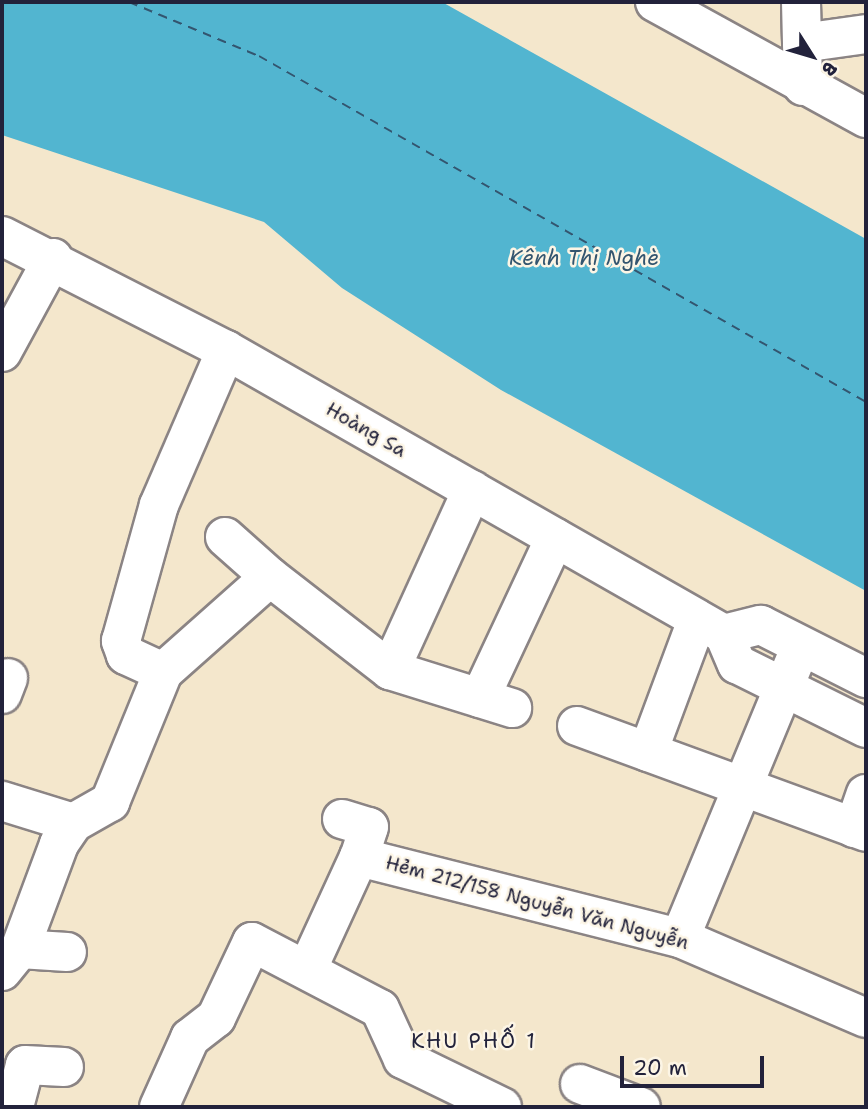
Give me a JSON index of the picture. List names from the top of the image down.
{
  "streets": {
    "street": ["Hoàng Sa", "Hẻm 212/158 Nguyễn Văn Nguyễn"]
  },
  "districts": ["KHU PHỐ 1"],
  "water": ["Kênh Thị Nghè"],
  "scale_bar": "20 m",
  "north": "bottom right"
}
